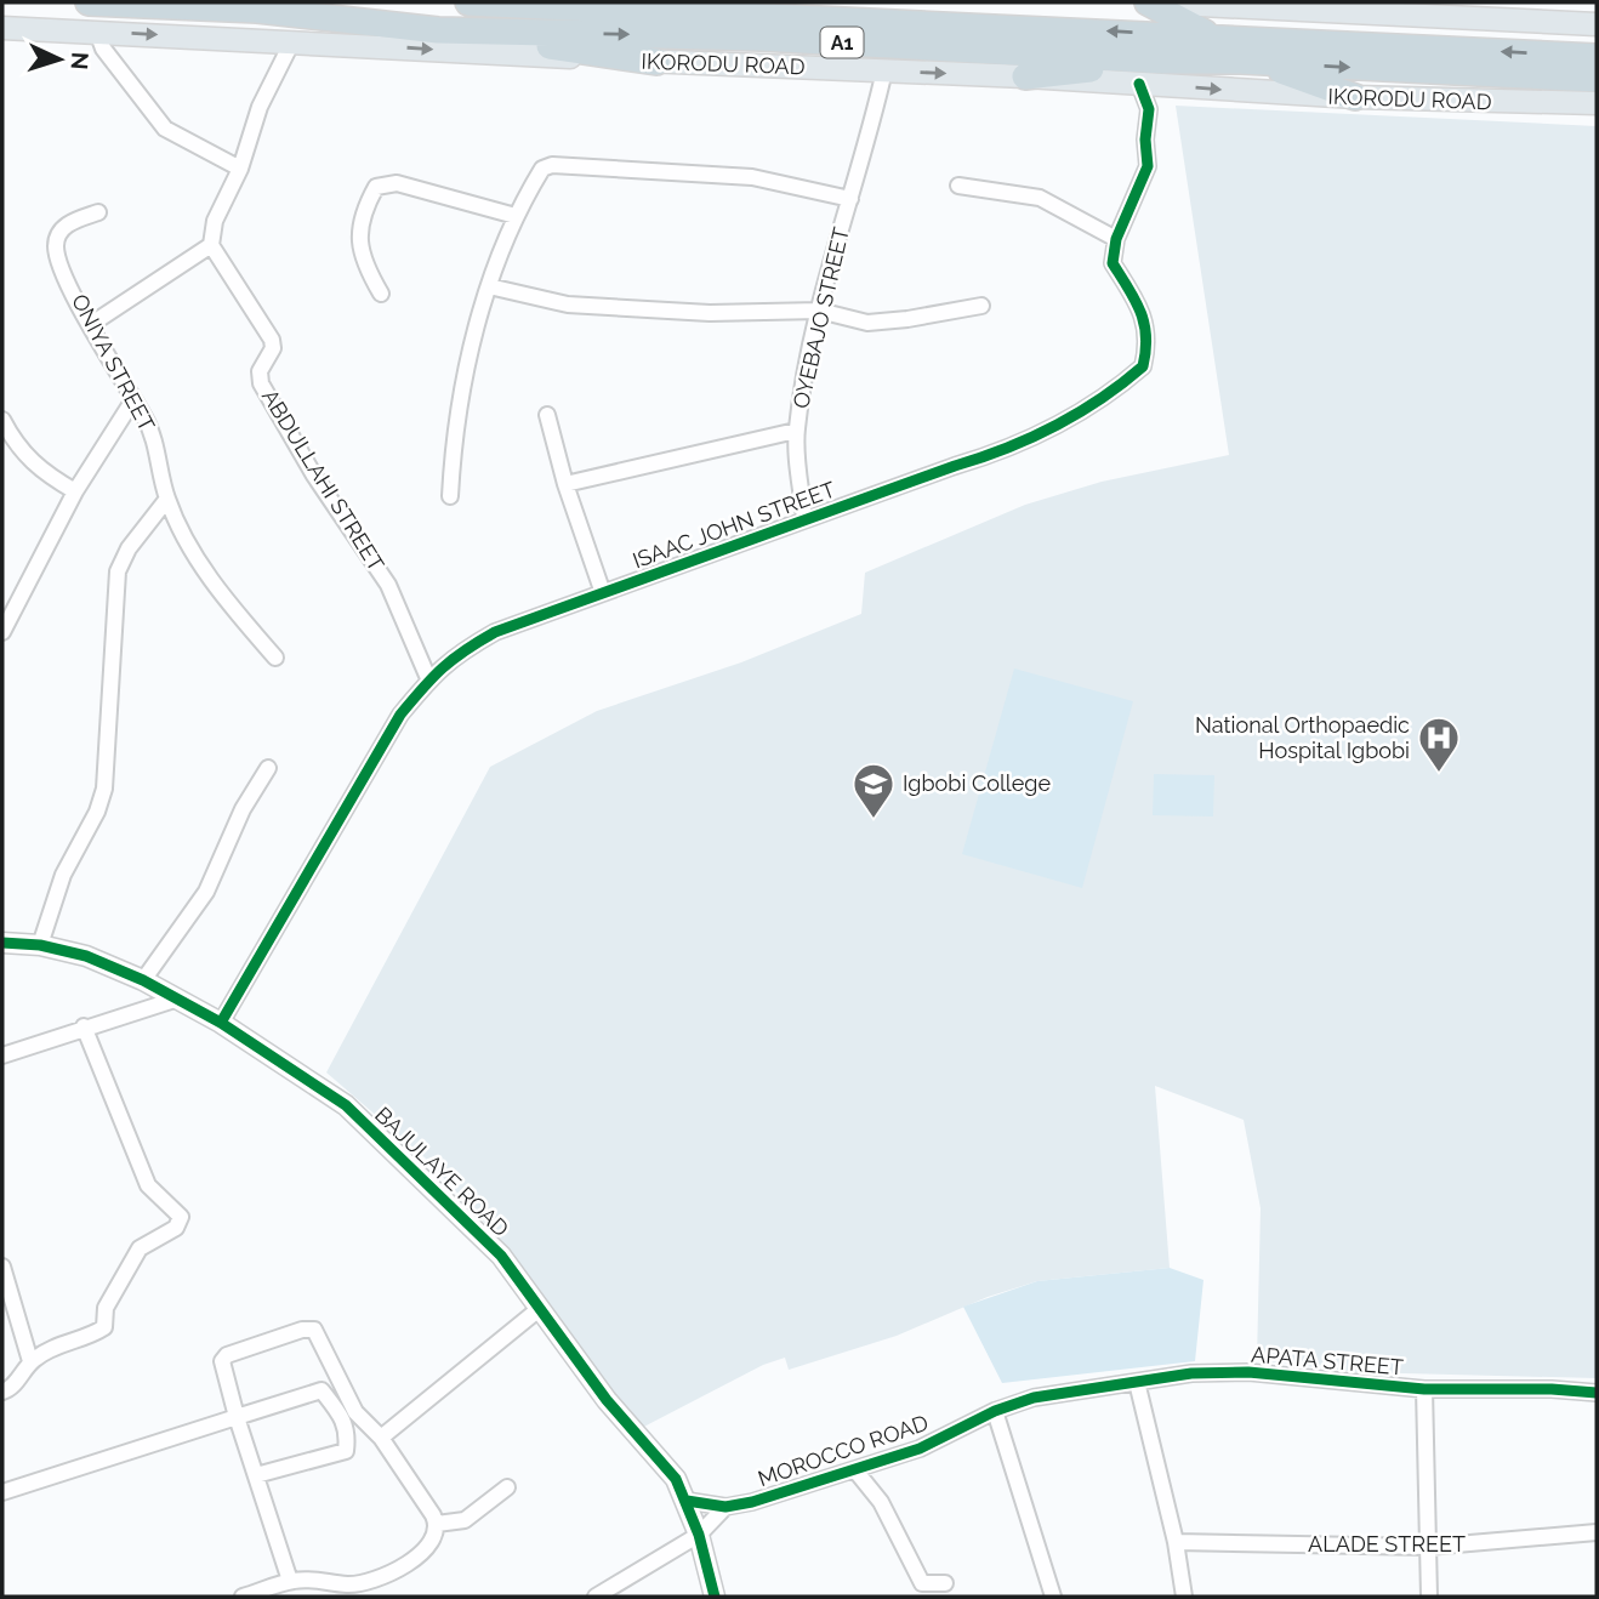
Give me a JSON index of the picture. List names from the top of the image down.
{
  "streets": {
    "highway": ["A1", "IKORODU ROAD"],
    "street": [
      "OYEBAJO STREET",
      "ONIYA STREET",
      "ABDULLAHI STREET",
      "ISAAC JOHN STREET",
      "BAJULAYE ROAD",
      "APATA STREET",
      "MOROCCO ROAD",
      "ALADE STREET"
    ]
  },
  "crossings": [
    ["IKORODU ROAD", "OYEBAJO STREET"],
    ["OYEBAJO STREET", "ISAAC JOHN STREET"],
    ["ABDULLAHI STREET", "ISAAC JOHN STREET"],
    ["ISAAC JOHN STREET", "BAJULAYE ROAD"],
    ["BAJULAYE ROAD", "MOROCCO ROAD"],
    ["APATA STREET", "MOROCCO ROAD"]
  ],
  "places": {
    "hospital": ["National Orthopaedic Hospital Igbobi"],
    "school or university": ["Igbobi College"]
  },
  "north": "right"
}
